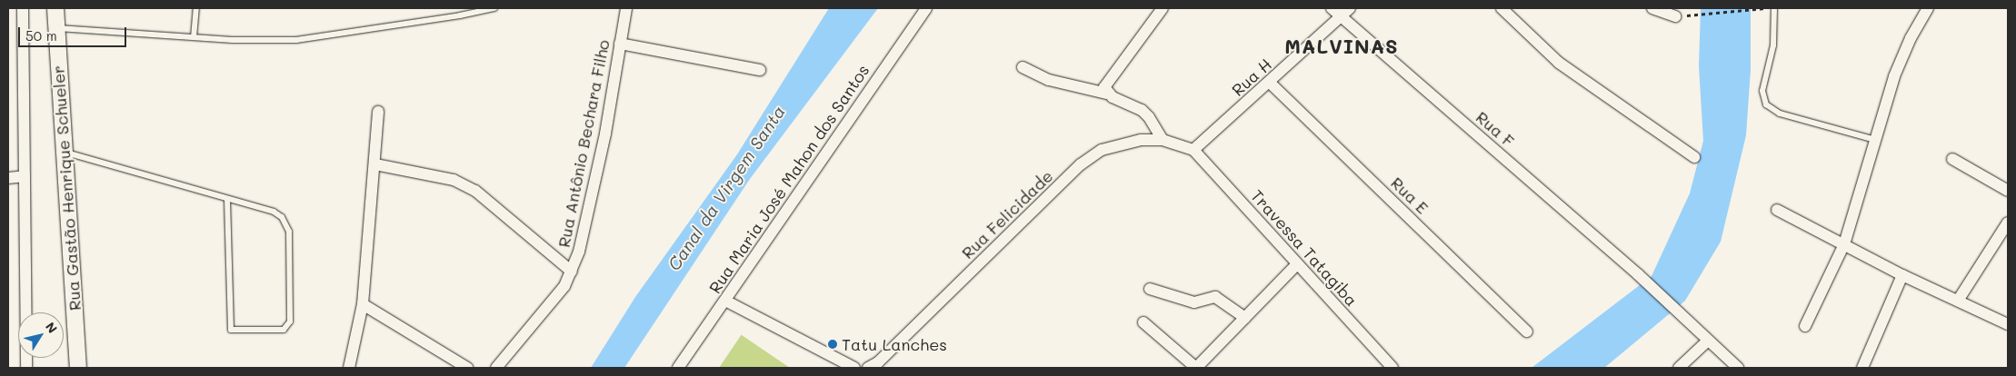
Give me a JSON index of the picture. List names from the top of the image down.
{
  "streets": {
    "main road": ["Rua Gastão Henrique Schueler"],
    "street": [
      "Rua H",
      "Rua F",
      "Rua Antônio Bechara Filho",
      "Rua Maria José Mahon dos Santos",
      "Rua E",
      "Rua Felicidade",
      "Travessa Tatagiba"
    ]
  },
  "crossings": [
    ["Rua H", "Rua F"],
    ["Rua H", "Rua E"],
    ["Rua H", "Rua Felicidade"],
    ["Rua H", "Travessa Tatagiba"],
    ["Rua Felicidade", "Travessa Tatagiba"]
  ],
  "districts": ["MALVINAS"],
  "water": ["Canal da Virgem Santa"],
  "places": ["Tatu Lanches"],
  "scale_bar": "50 m",
  "north": "top right"
}
